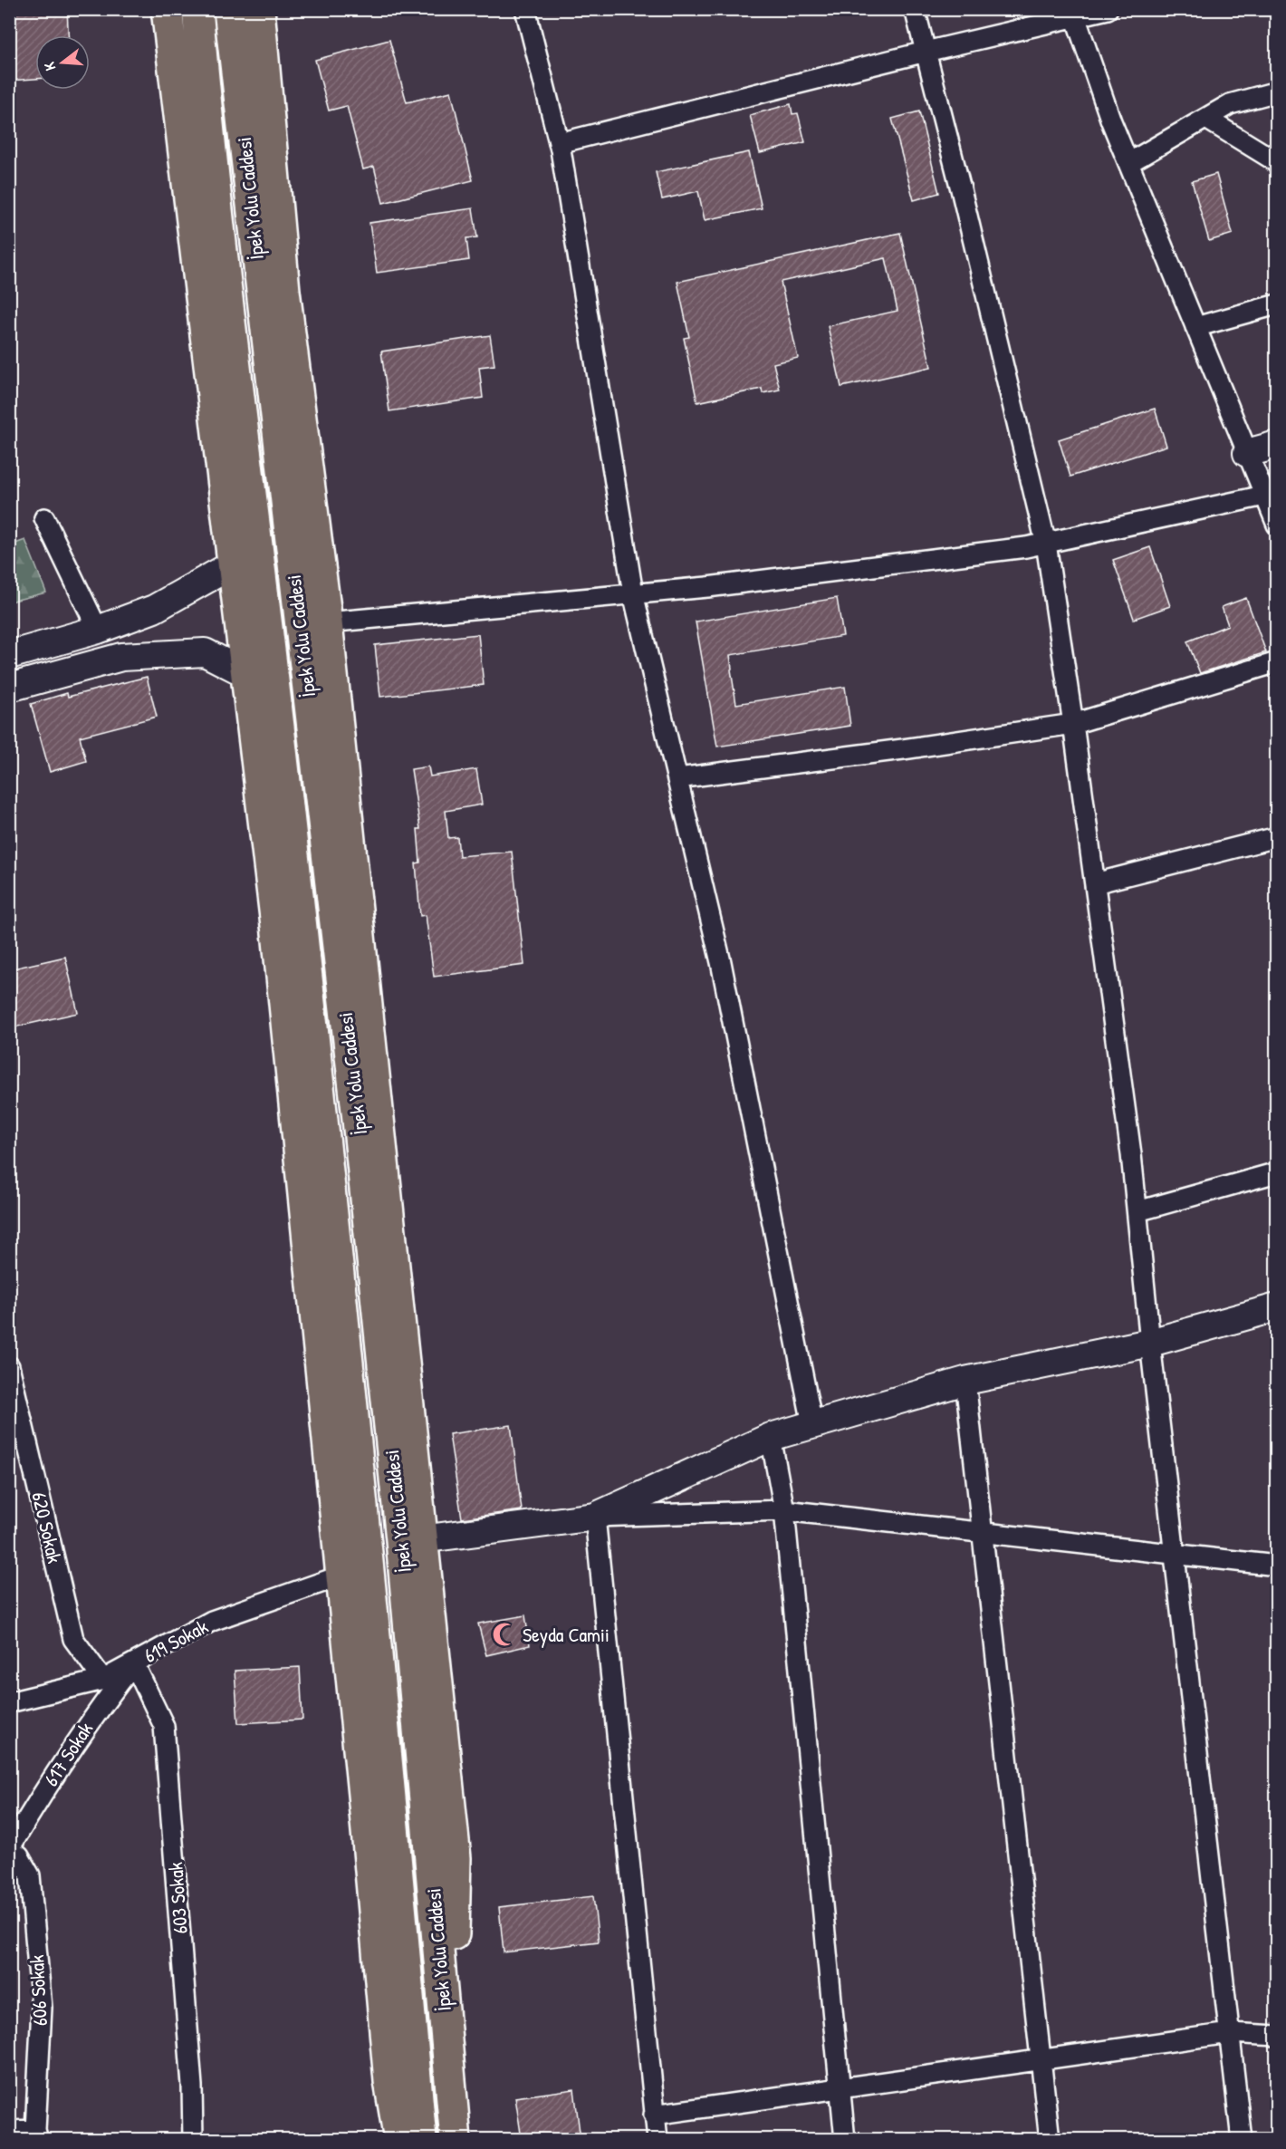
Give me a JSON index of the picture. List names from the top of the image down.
{
  "streets": {
    "highway": ["İpek Yolu Caddesi"],
    "street": [
      "620 Sokak",
      "619 Sokak",
      "617 Sokak",
      "603 Sokak",
      "606 Sokak"
    ]
  },
  "crossings": [
    ["620 Sokak", "619 Sokak"],
    ["619 Sokak", "617 Sokak"],
    ["619 Sokak", "603 Sokak"],
    ["617 Sokak", "603 Sokak"],
    ["617 Sokak", "606 Sokak"]
  ],
  "places": {
    "mosque": ["Seyda Camii"]
  },
  "north": "left"
}
